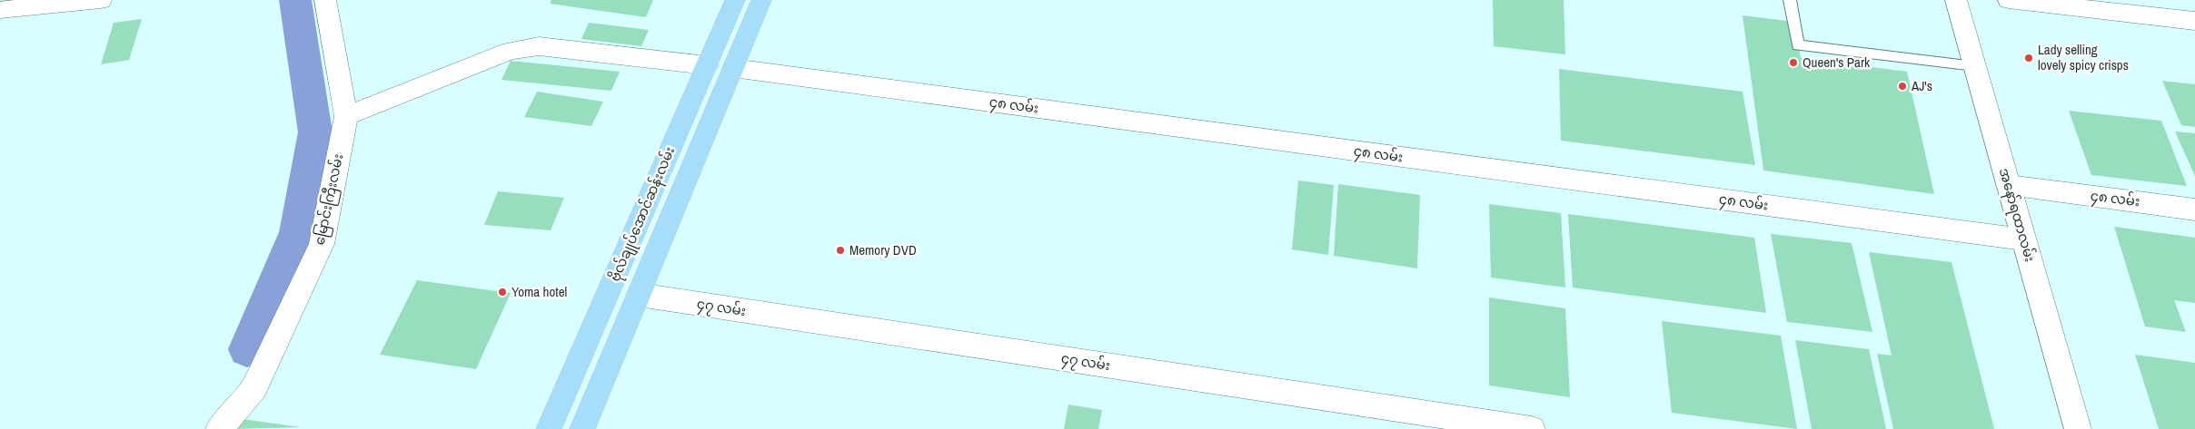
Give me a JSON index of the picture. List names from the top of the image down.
{
  "streets": {
    "main road": ["ဗိုလ်ချုပ်အောင်ဆန်းလမ်း"],
    "street": [
      "၄၈ လမ်း",
      "မြောင်းကြီးလမ်း",
      "အနော်ရထာလမ်း",
      "၄၇ လမ်း"
    ]
  },
  "crossings": [
    ["၄၈ လမ်း", "ဗိုလ်ချုပ်အောင်ဆန်းလမ်း"],
    ["၄၈ လမ်း", "အနော်ရထာလမ်း"],
    ["ဗိုလ်ချုပ်အောင်ဆန်းလမ်း", "၄၇ လမ်း"]
  ],
  "places": [
    "Lady selling lovely spicy crisps",
    "Queen's Park",
    "AJ's",
    "Memory DVD",
    "Yoma hotel"
  ]
}
